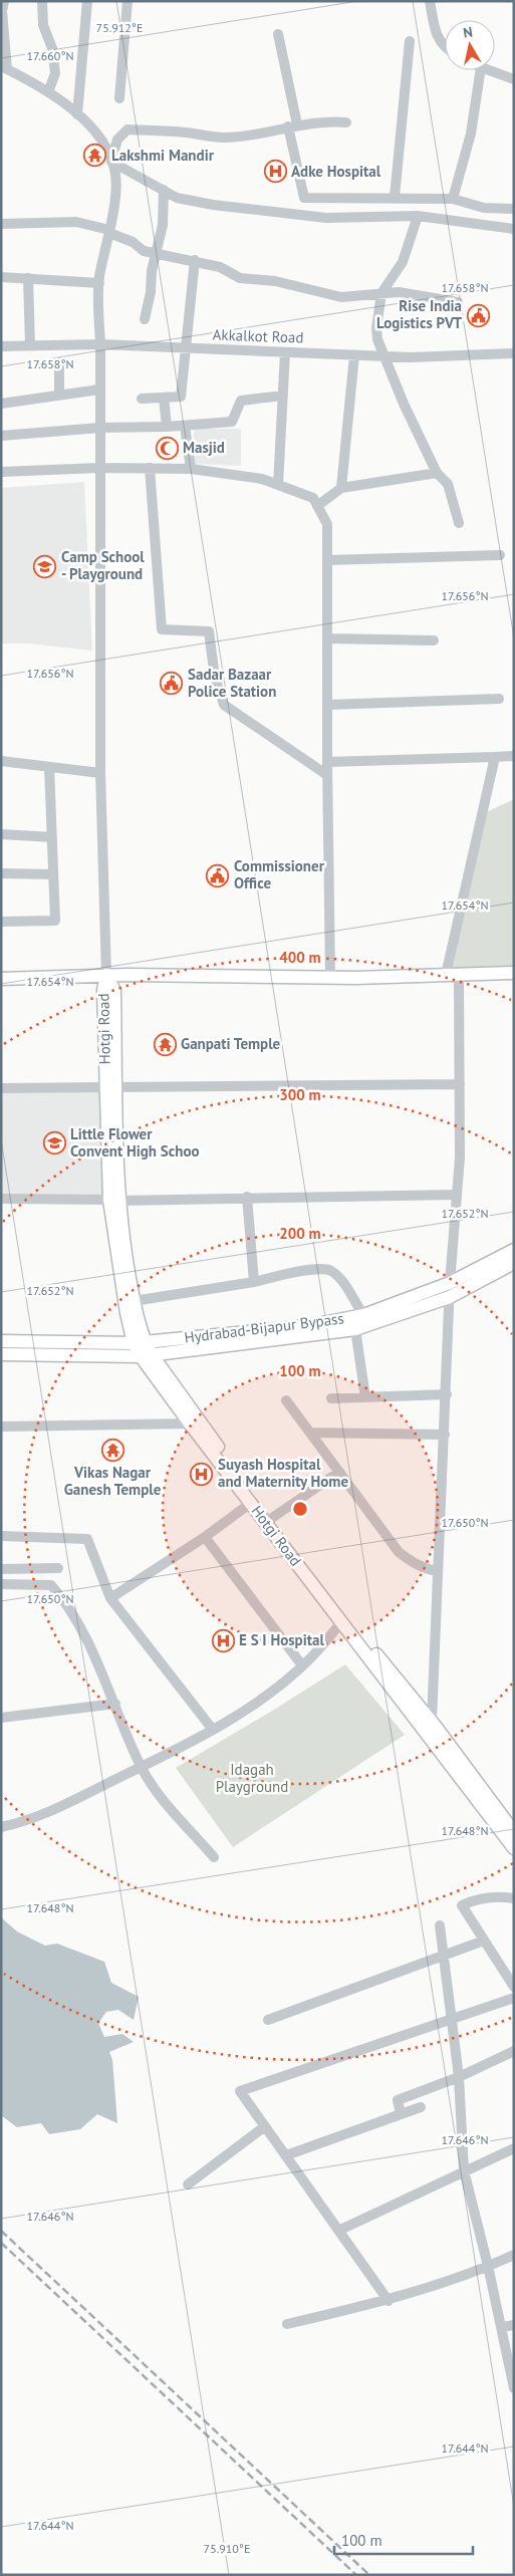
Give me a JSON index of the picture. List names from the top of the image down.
{
  "streets": {
    "main road": ["Hotgi Road", "Hydrabad-Bijapur Bypass"],
    "street": ["Akkalkot Road"]
  },
  "crossings": [
    ["Hotgi Road", "Hydrabad-Bijapur Bypass"]
  ],
  "parks": ["Idagah Playground"],
  "places": {
    "temple": ["Lakshmi Mandir", "Ganpati Temple", "Vikas Nagar Ganesh Temple"],
    "hospital": ["Adke Hospital", "Suyash Hospital and Maternity Home", "E S I Hospital"],
    "public building": ["Rise India Logistics PVT", "Sadar Bazaar Police Station", "Commissioner Office"],
    "mosque": ["Masjid"],
    "school or university": ["Camp School - Playground", "Little Flower Convent High Schoo"]
  },
  "scale_bar": "100 m",
  "north": "top",
  "coordinates": [
    "75.912°E",
    "17.660°N",
    "17.658°N",
    "17.656°N",
    "17.654°N",
    "17.652°N",
    "17.650°N",
    "17.648°N",
    "17.646°N",
    "17.644°N",
    "75.910°E"
  ],
  "rings": [
    "400 m",
    "300 m",
    "200 m",
    "100 m"
  ]
}
